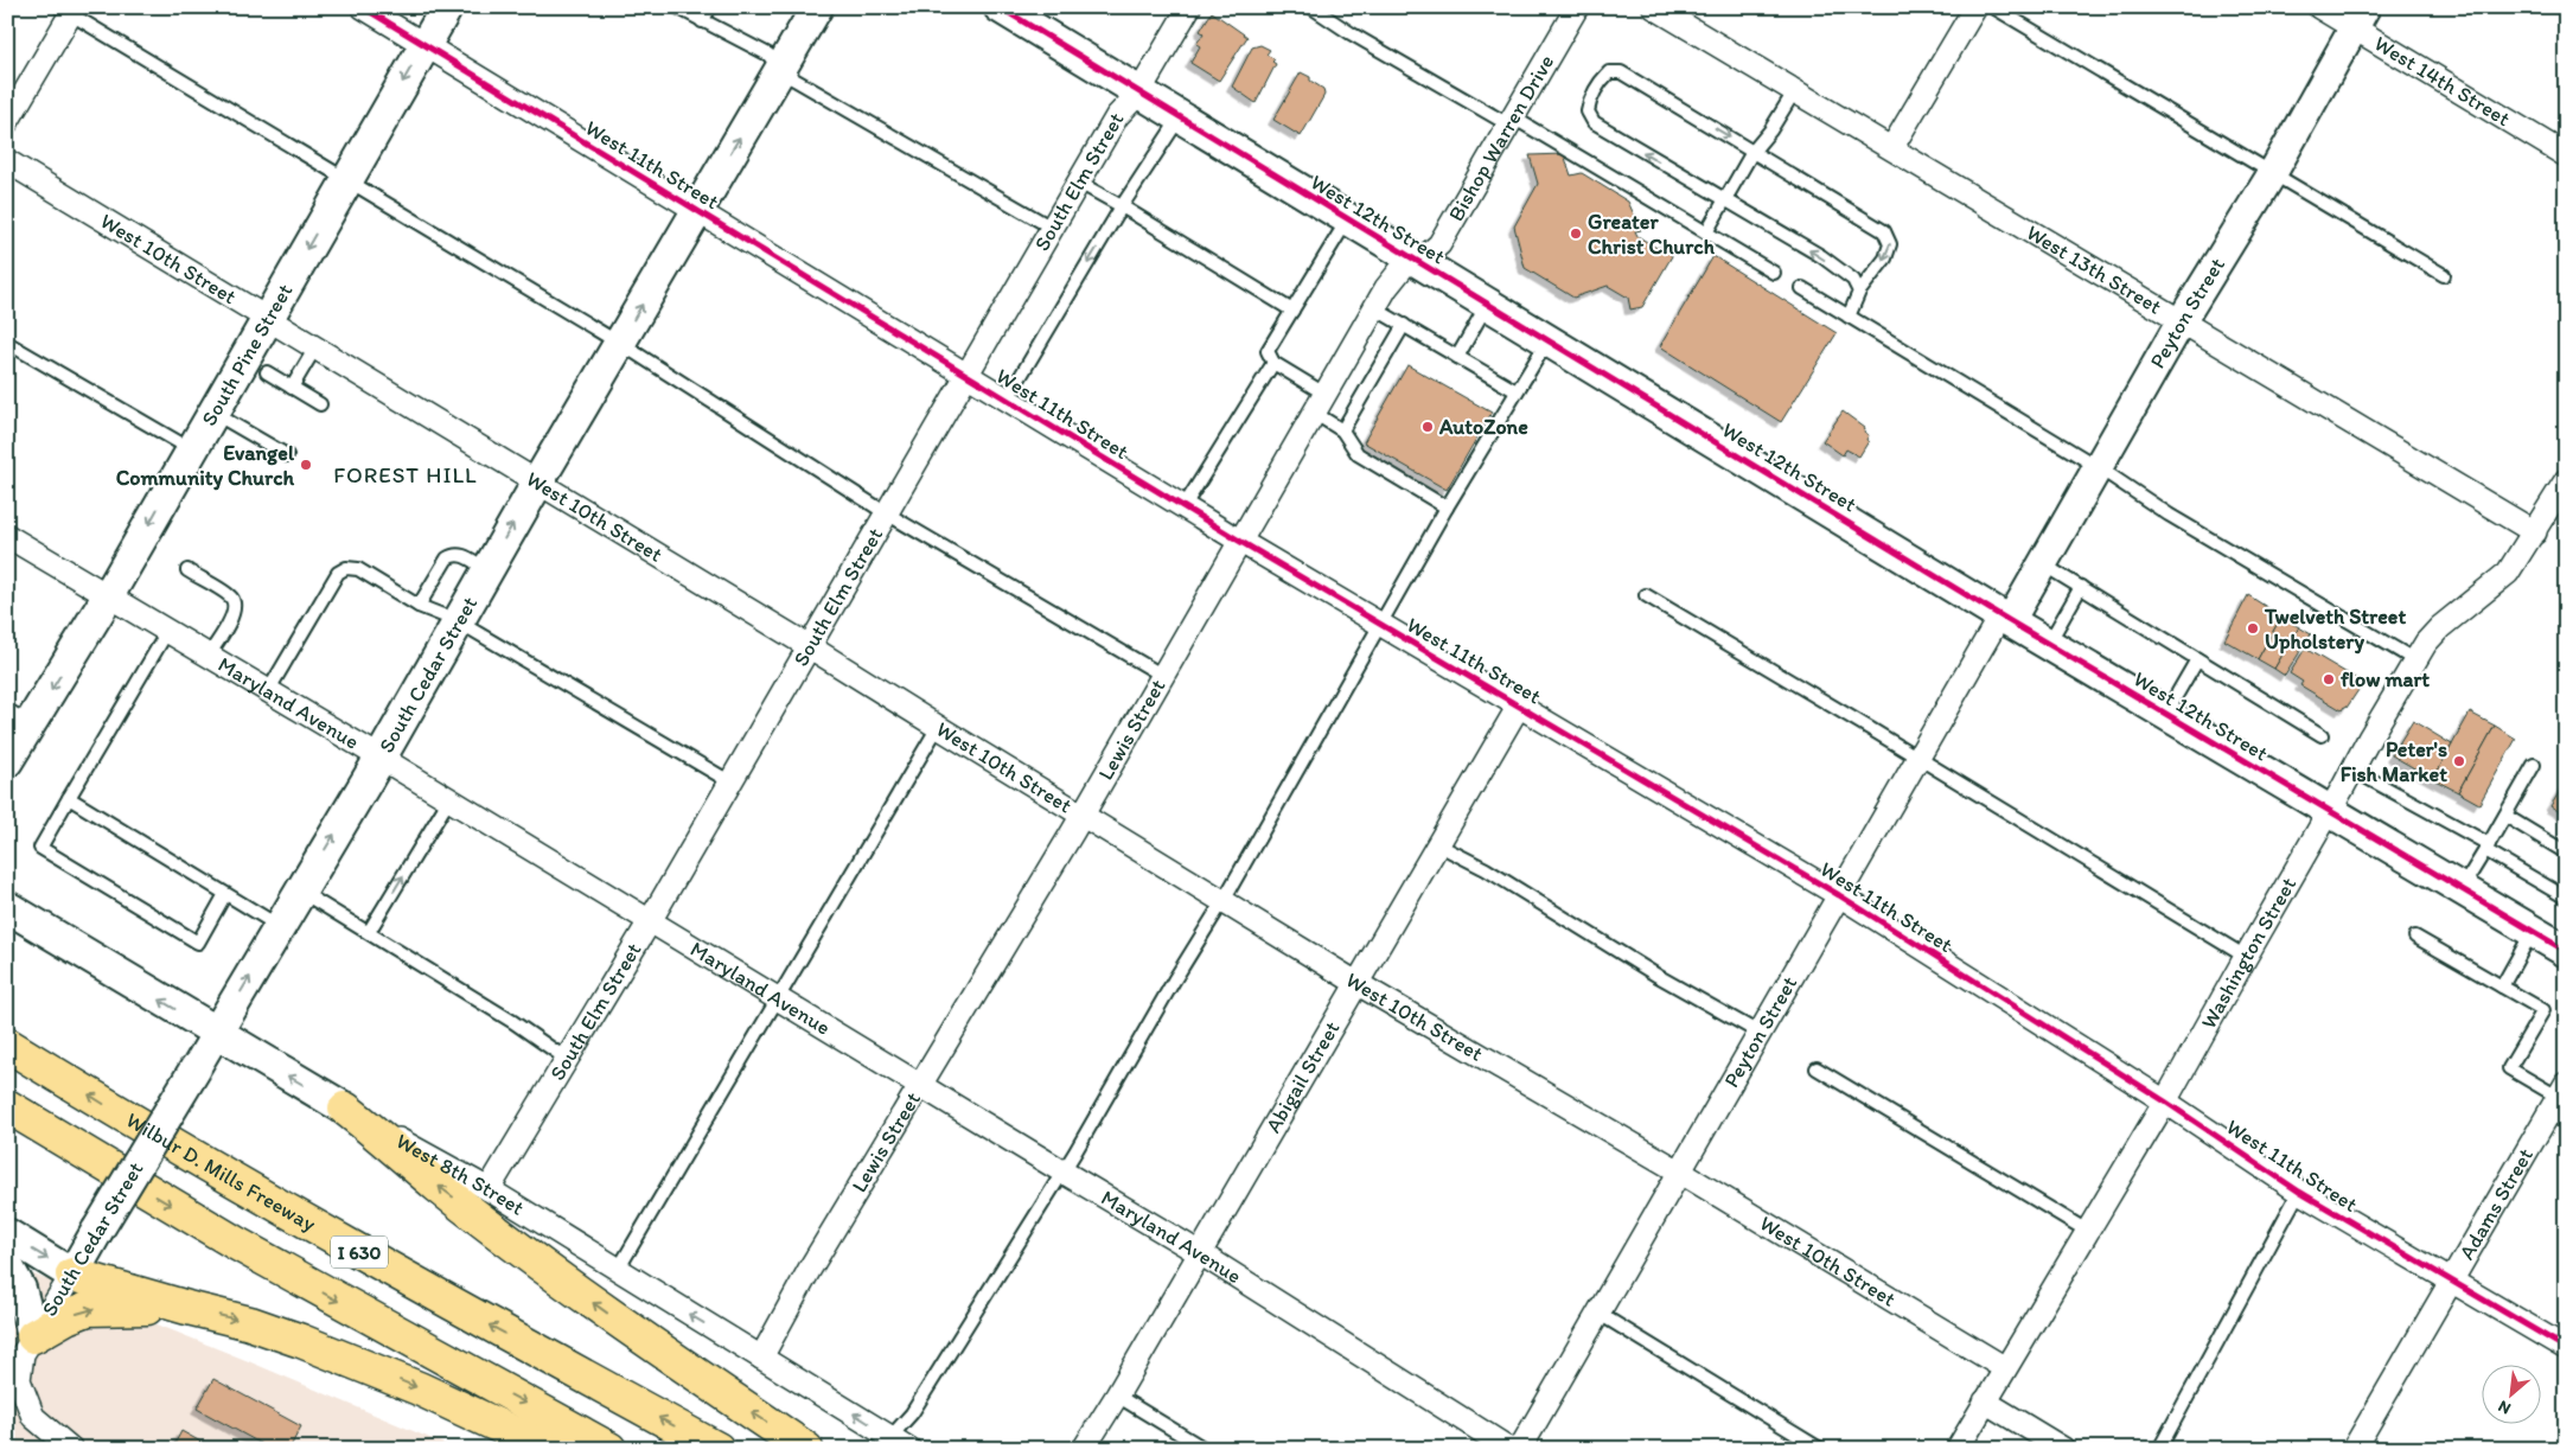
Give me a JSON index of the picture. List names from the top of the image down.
{
  "streets": {
    "highway": ["Wilbur D. Mills Freeway", "I 630"],
    "main road": [
      "West 12th Street",
      "South Pine Street",
      "South Cedar Street",
      "West 8th Street"
    ],
    "street": [
      "West 14th Street",
      "Bishop Warren Drive",
      "West 11th Street",
      "South Elm Street",
      "West 10th Street",
      "West 13th Street",
      "Peyton Street",
      "Maryland Avenue",
      "Lewis Street",
      "Washington Street",
      "Abigail Street",
      "Adams Street"
    ]
  },
  "crossings": [
    ["West 14th Street", "Peyton Street"],
    ["Bishop Warren Drive", "West 12th Street"],
    ["Bishop Warren Drive", "Lewis Street"],
    ["West 11th Street", "South Elm Street"],
    ["West 11th Street", "Peyton Street"],
    ["West 11th Street", "South Pine Street"],
    ["West 11th Street", "South Cedar Street"],
    ["West 11th Street", "Lewis Street"],
    ["West 11th Street", "Washington Street"],
    ["West 11th Street", "Abigail Street"],
    ["West 11th Street", "Adams Street"],
    ["South Elm Street", "West 12th Street"],
    ["South Elm Street", "West 10th Street"],
    ["South Elm Street", "Maryland Avenue"],
    ["South Elm Street", "West 8th Street"],
    ["West 12th Street", "Peyton Street"],
    ["West 12th Street", "Lewis Street"],
    ["West 12th Street", "Washington Street"],
    ["West 10th Street", "Peyton Street"],
    ["West 10th Street", "South Pine Street"],
    ["West 10th Street", "South Cedar Street"],
    ["West 10th Street", "Lewis Street"],
    ["West 10th Street", "Washington Street"],
    ["West 10th Street", "Abigail Street"],
    ["West 13th Street", "Peyton Street"],
    ["West 13th Street", "Washington Street"],
    ["South Pine Street", "Maryland Avenue"],
    ["South Cedar Street", "Maryland Avenue"],
    ["South Cedar Street", "West 8th Street"],
    ["Maryland Avenue", "Lewis Street"],
    ["Maryland Avenue", "Abigail Street"],
    ["Lewis Street", "West 8th Street"]
  ],
  "one_way": ["South Pine Street", "South Cedar Street", "West 8th Street"],
  "districts": ["FOREST HILL"],
  "places": [
    "Greater Christ Church",
    "AutoZone",
    "Evangel Community Church",
    "Twelveth Street Upholstery",
    "flow mart",
    "Peter's Fish Market"
  ],
  "north": "bottom left"
}
